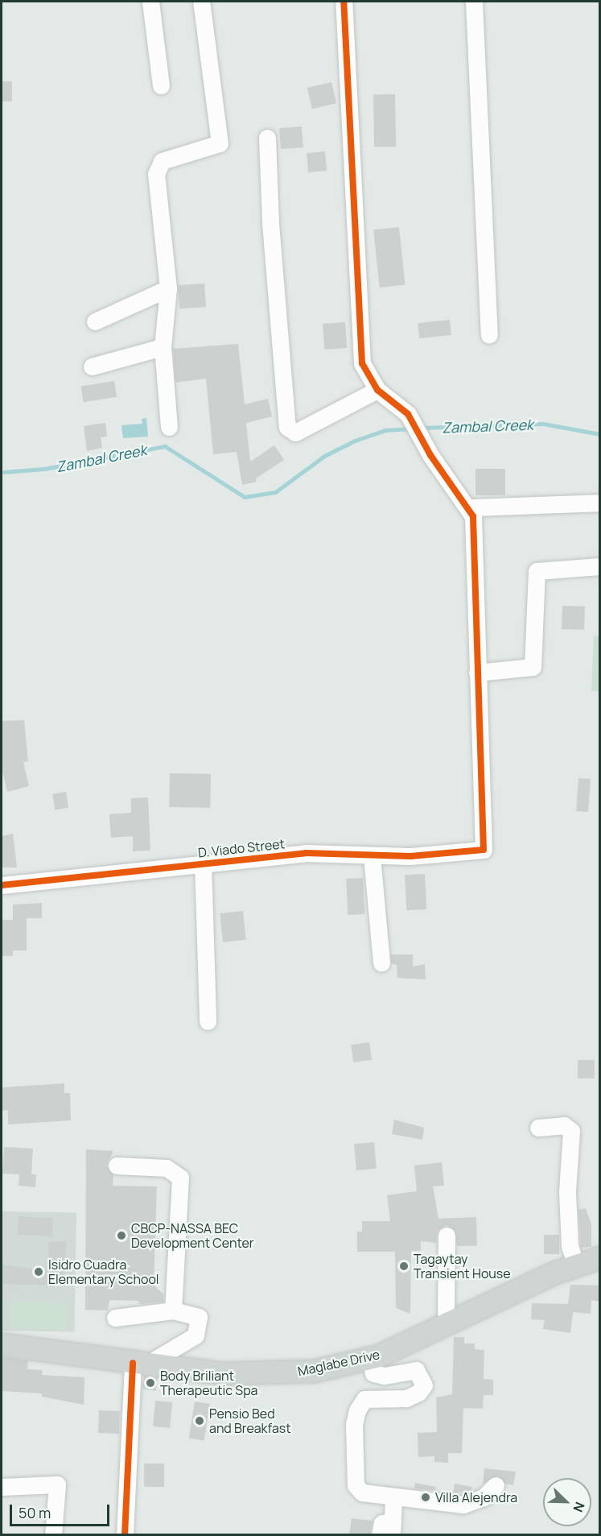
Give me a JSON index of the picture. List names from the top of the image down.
{
  "streets": {
    "main road": ["Maglabe Drive"],
    "street": ["D. Viado Street"]
  },
  "water": ["Zambal Creek"],
  "places": [
    "CBCP-NASSA BEC Development Center",
    "Tagaytay Transient House",
    "Isidro Cuadra Elementary School",
    "Body Briliant Therapeutic Spa",
    "Pensio Bed and Breakfast",
    "Villa Alejendra"
  ],
  "scale_bar": "50 m",
  "north": "bottom right"
}
